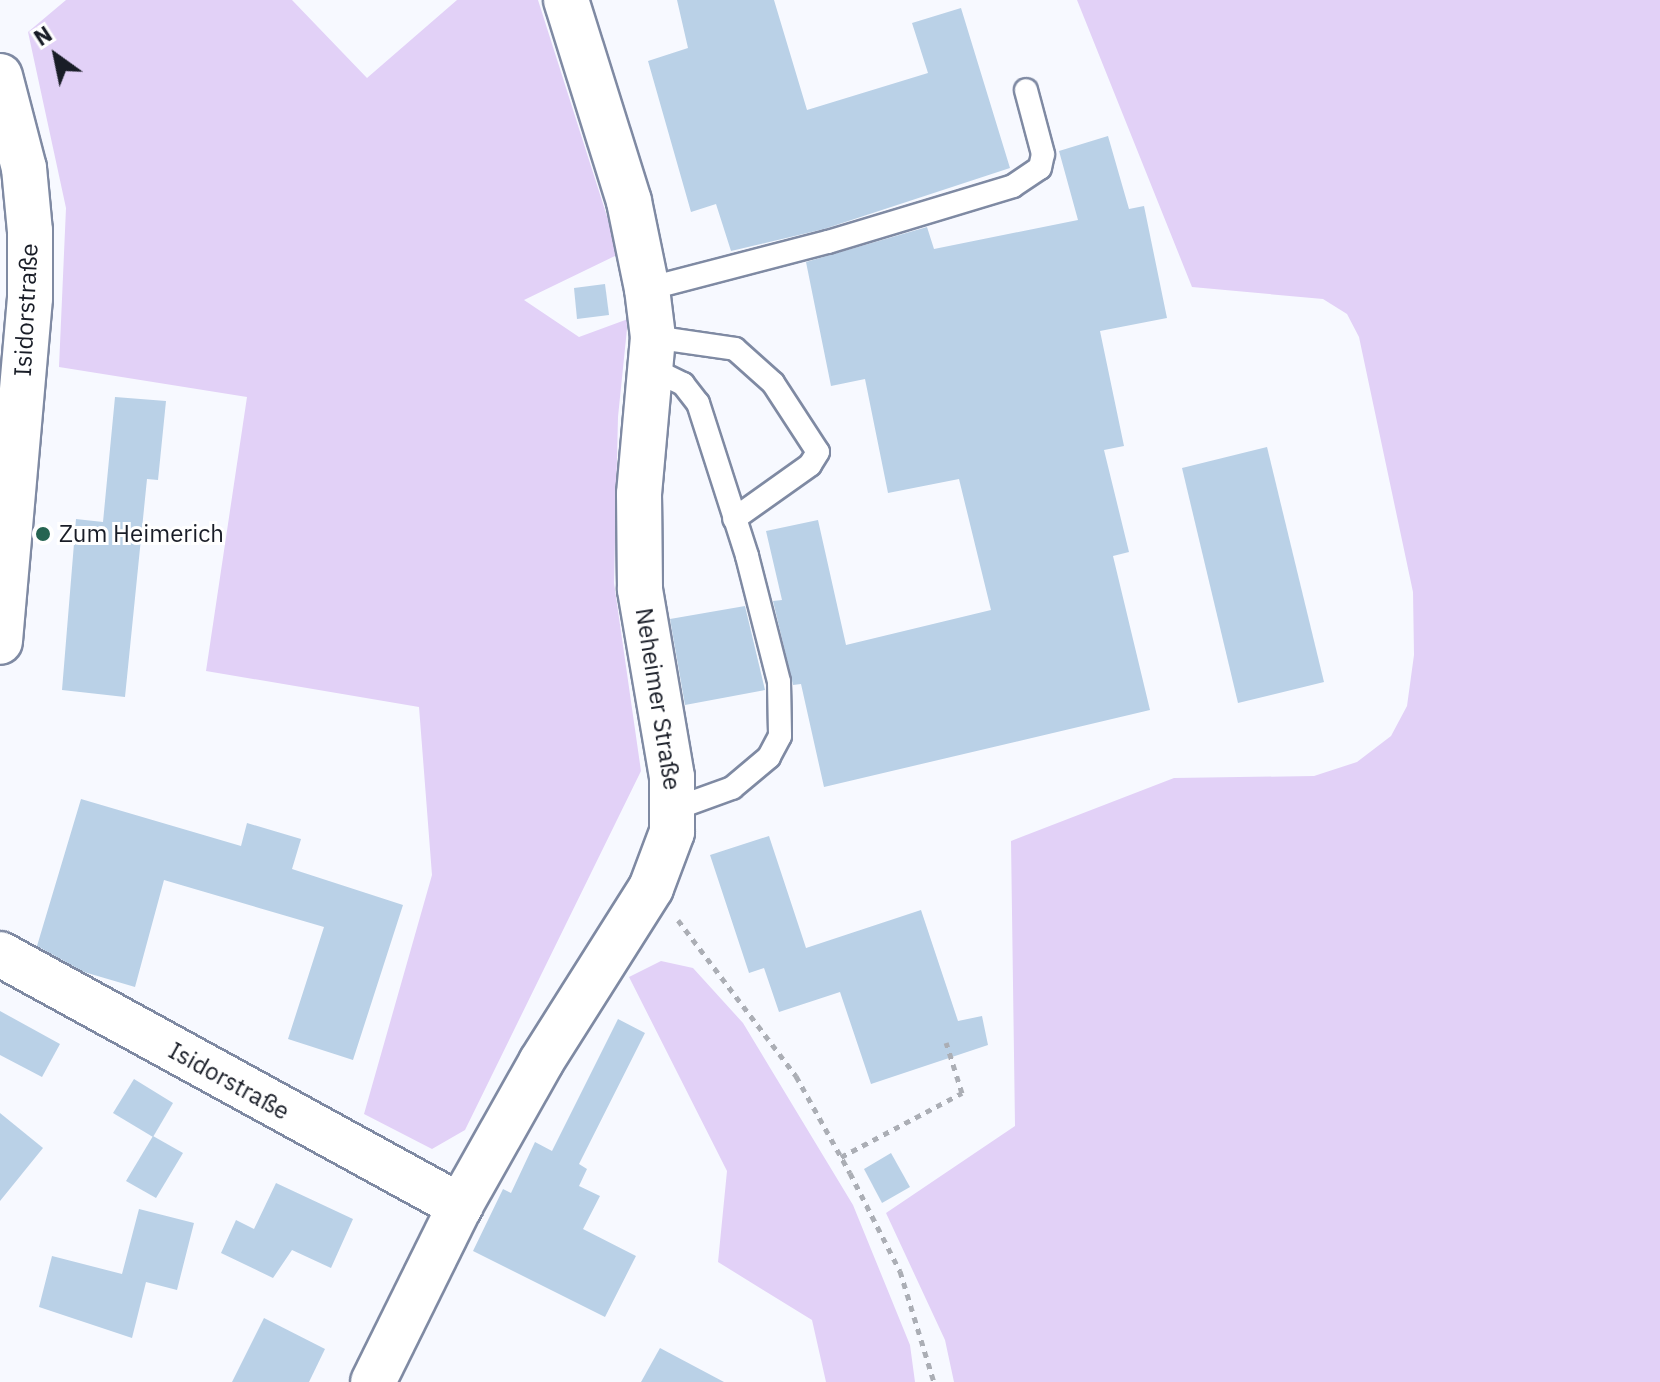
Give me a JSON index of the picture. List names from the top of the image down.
{
  "streets": {
    "street": ["Isidorstraße", "Neheimer Straße"]
  },
  "crossings": [
    ["Isidorstraße", "Neheimer Straße"]
  ],
  "places": ["Zum Heimerich"],
  "north": "top left"
}
